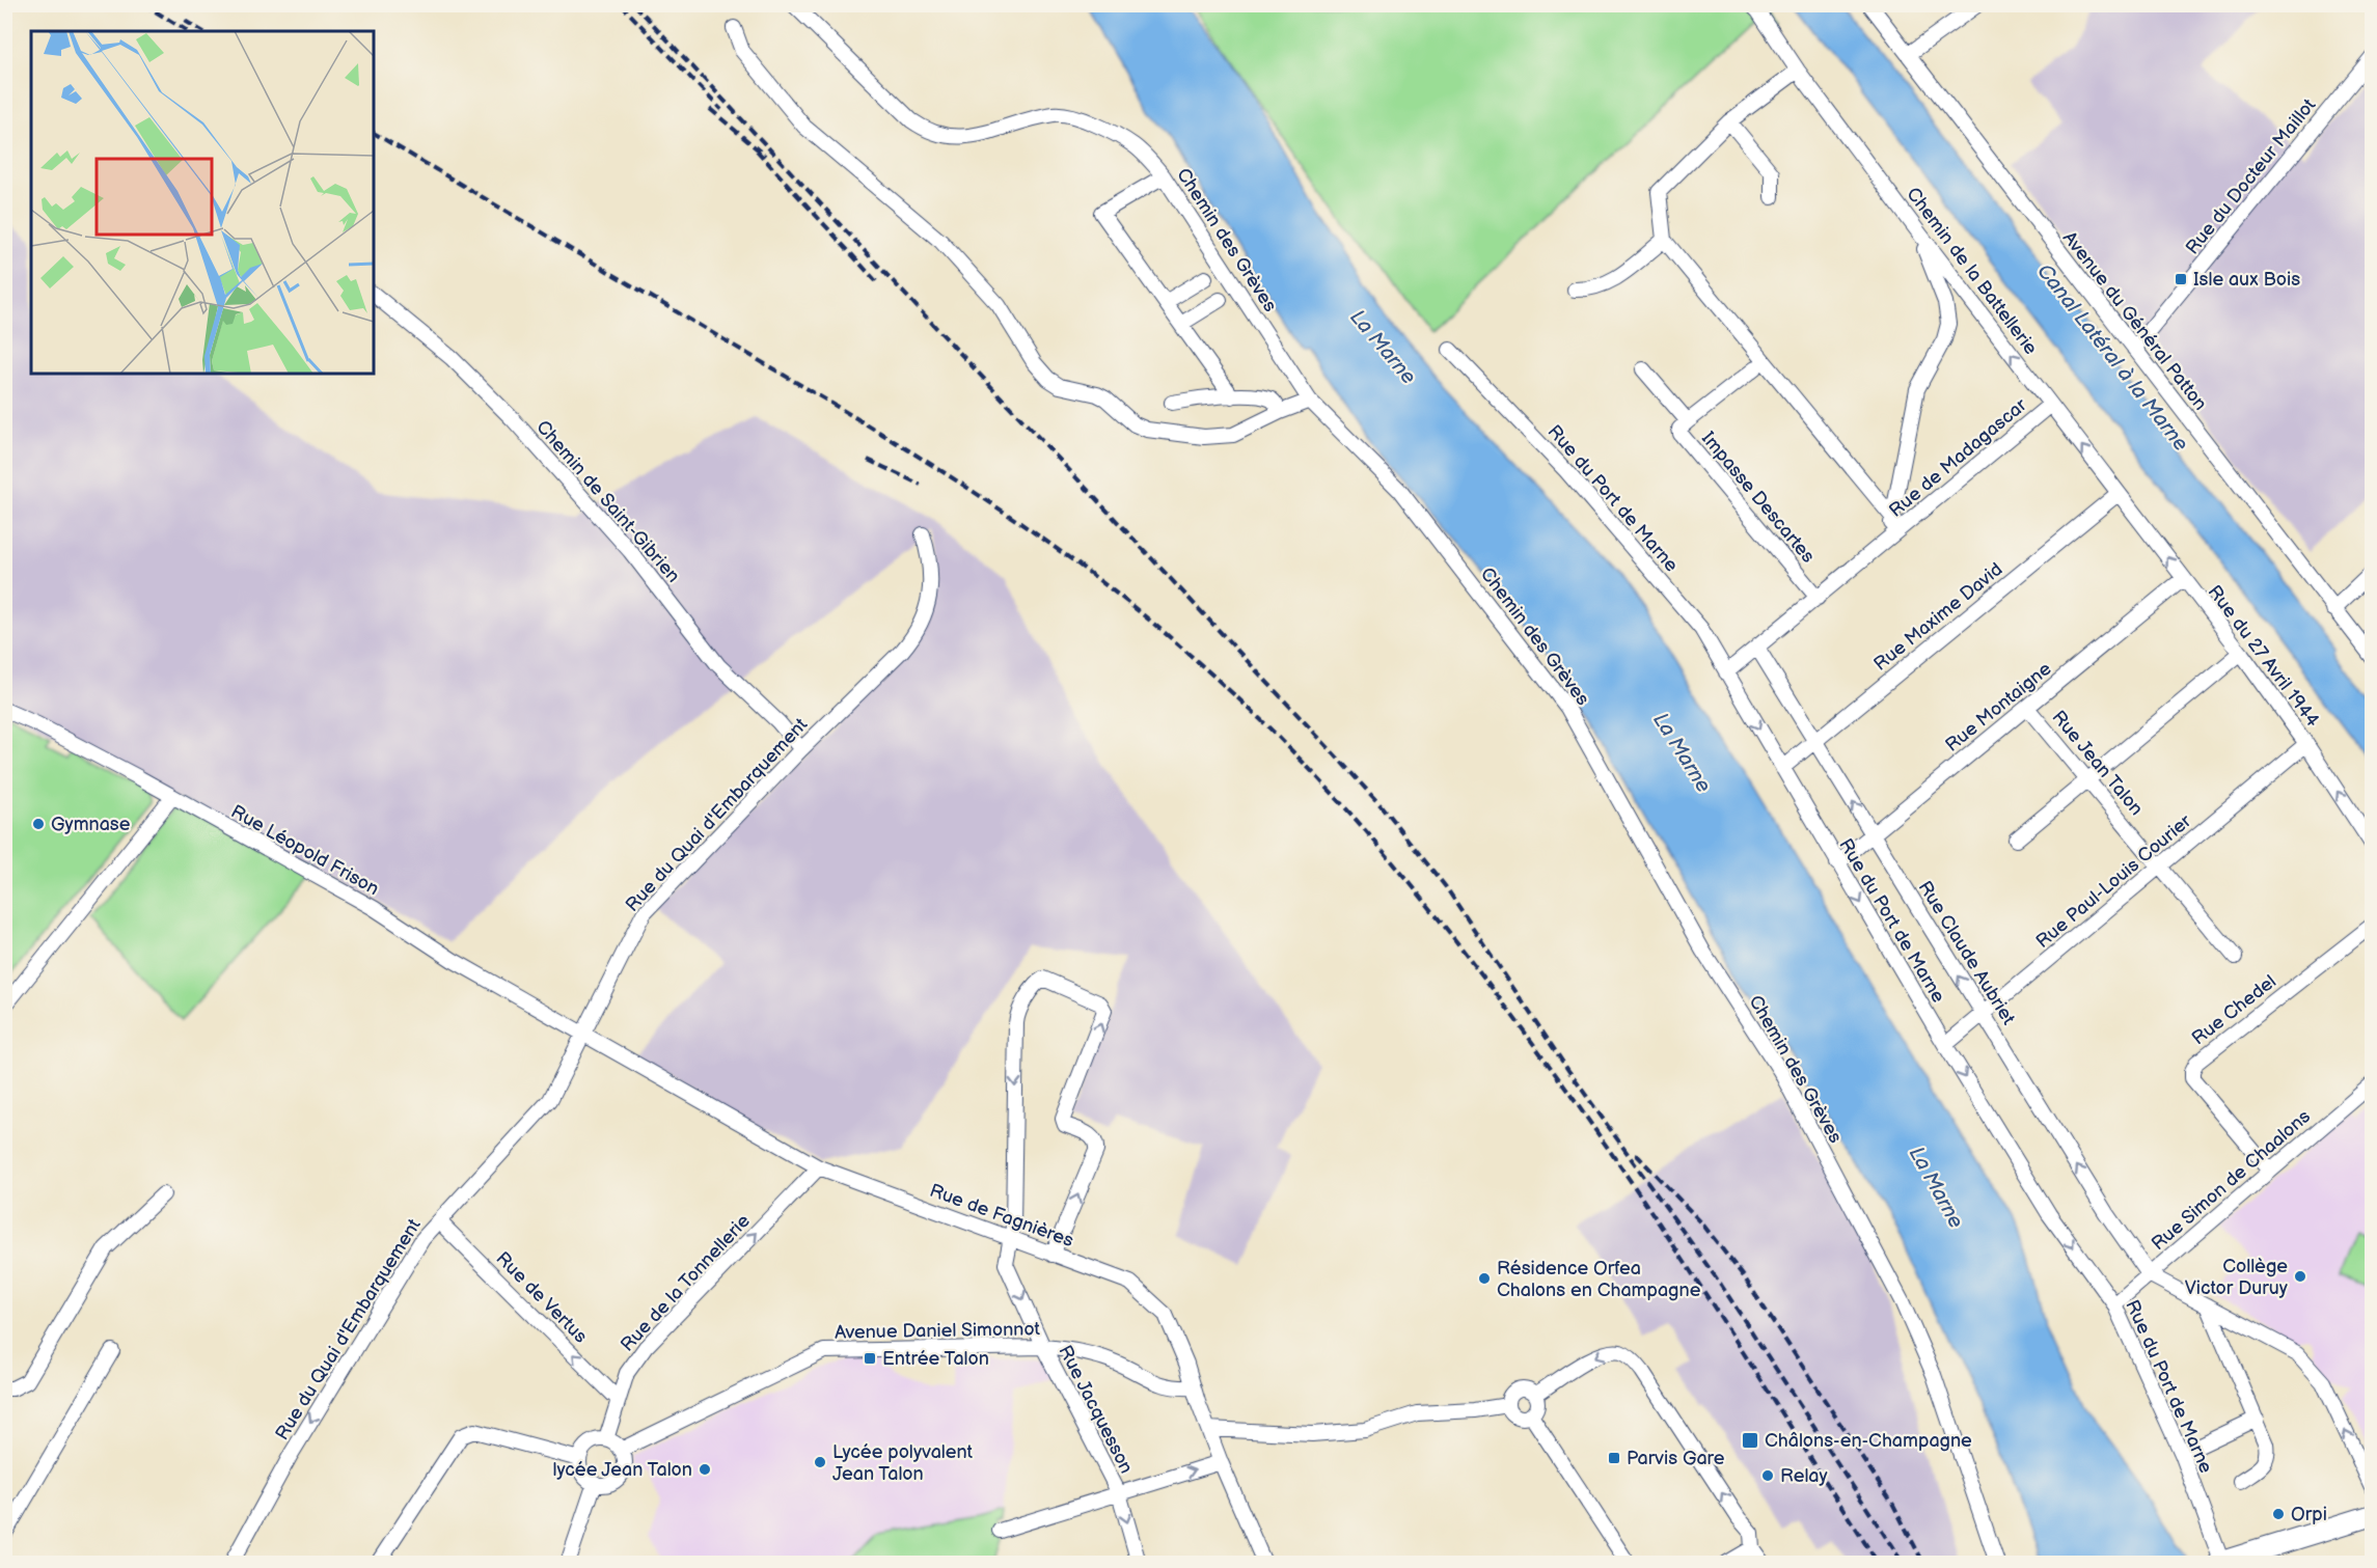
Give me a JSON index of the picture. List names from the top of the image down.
{
  "streets": {
    "street": [
      "Rue du Docteur Maillot",
      "Chemin des Grèves",
      "Chemin de la Battellerie",
      "Avenue du Général Patton",
      "Rue de Madagascar",
      "Impasse Descartes",
      "Rue du Port de Marne",
      "Chemin de Saint-Gibrien",
      "Rue Maxime David",
      "Rue du 27 Avril 1944",
      "Rue Montaigne",
      "Rue Jean Talon",
      "Rue du Quai d'Embarquement",
      "Rue Léopold Frison",
      "Rue Paul-Louis Courier",
      "Rue Claude Aubriet",
      "Rue Chedel",
      "Rue Simon de Chaalons",
      "Rue de Fagnières",
      "Rue de la Tonnellerie",
      "Rue de Vertus",
      "Avenue Daniel Simonnot",
      "Rue Jacquesson"
    ]
  },
  "crossings": [
    ["Rue du Docteur Maillot", "Avenue du Général Patton"],
    ["Chemin de la Battellerie", "Rue de Madagascar"],
    ["Chemin de la Battellerie", "Rue Maxime David"],
    ["Chemin de la Battellerie", "Rue du 27 Avril 1944"],
    ["Rue de Madagascar", "Impasse Descartes"],
    ["Rue de Madagascar", "Rue du Port de Marne"],
    ["Rue de Madagascar", "Rue Claude Aubriet"],
    ["Rue du Port de Marne", "Rue Maxime David"],
    ["Rue du Port de Marne", "Rue Montaigne"],
    ["Rue du Port de Marne", "Rue Paul-Louis Courier"],
    ["Rue du Port de Marne", "Rue Simon de Chaalons"],
    ["Chemin de Saint-Gibrien", "Rue du Quai d'Embarquement"],
    ["Rue Maxime David", "Rue du 27 Avril 1944"],
    ["Rue Maxime David", "Rue Claude Aubriet"],
    ["Rue du 27 Avril 1944", "Rue Montaigne"],
    ["Rue du 27 Avril 1944", "Rue Paul-Louis Courier"],
    ["Rue Montaigne", "Rue Jean Talon"],
    ["Rue Montaigne", "Rue Claude Aubriet"],
    ["Rue Jean Talon", "Rue Paul-Louis Courier"],
    ["Rue du Quai d'Embarquement", "Rue Léopold Frison"],
    ["Rue du Quai d'Embarquement", "Rue de Fagnières"],
    ["Rue du Quai d'Embarquement", "Rue de Vertus"],
    ["Rue Léopold Frison", "Rue de Fagnières"],
    ["Rue Paul-Louis Courier", "Rue Claude Aubriet"],
    ["Rue Claude Aubriet", "Rue Simon de Chaalons"],
    ["Rue Chedel", "Rue Simon de Chaalons"],
    ["Rue de Fagnières", "Rue de la Tonnellerie"],
    ["Rue de Fagnières", "Avenue Daniel Simonnot"],
    ["Rue de Fagnières", "Rue Jacquesson"],
    ["Rue de la Tonnellerie", "Rue de Vertus"],
    ["Rue de la Tonnellerie", "Avenue Daniel Simonnot"],
    ["Avenue Daniel Simonnot", "Rue Jacquesson"]
  ],
  "one_way": [
    "Chemin de la Battellerie",
    "Rue du Port de Marne",
    "Rue du 27 Avril 1944",
    "Rue Claude Aubriet",
    "Rue de la Tonnellerie",
    "Rue de Vertus"
  ],
  "water": ["La Marne", "Canal Latéral à la Marne"],
  "places": {
    "transit": [
      "Isle aux Bois",
      "Entrée Talon",
      "Châlons-en-Champagne",
      "Parvis Gare"
    ],
    "other": [
      "Gymnase",
      "Collège Victor Duruy",
      "Résidence Orfea Chalons en Champagne",
      "Lycée polyvalent Jean Talon",
      "lycée Jean Talon",
      "Relay",
      "Orpi"
    ]
  }
}
